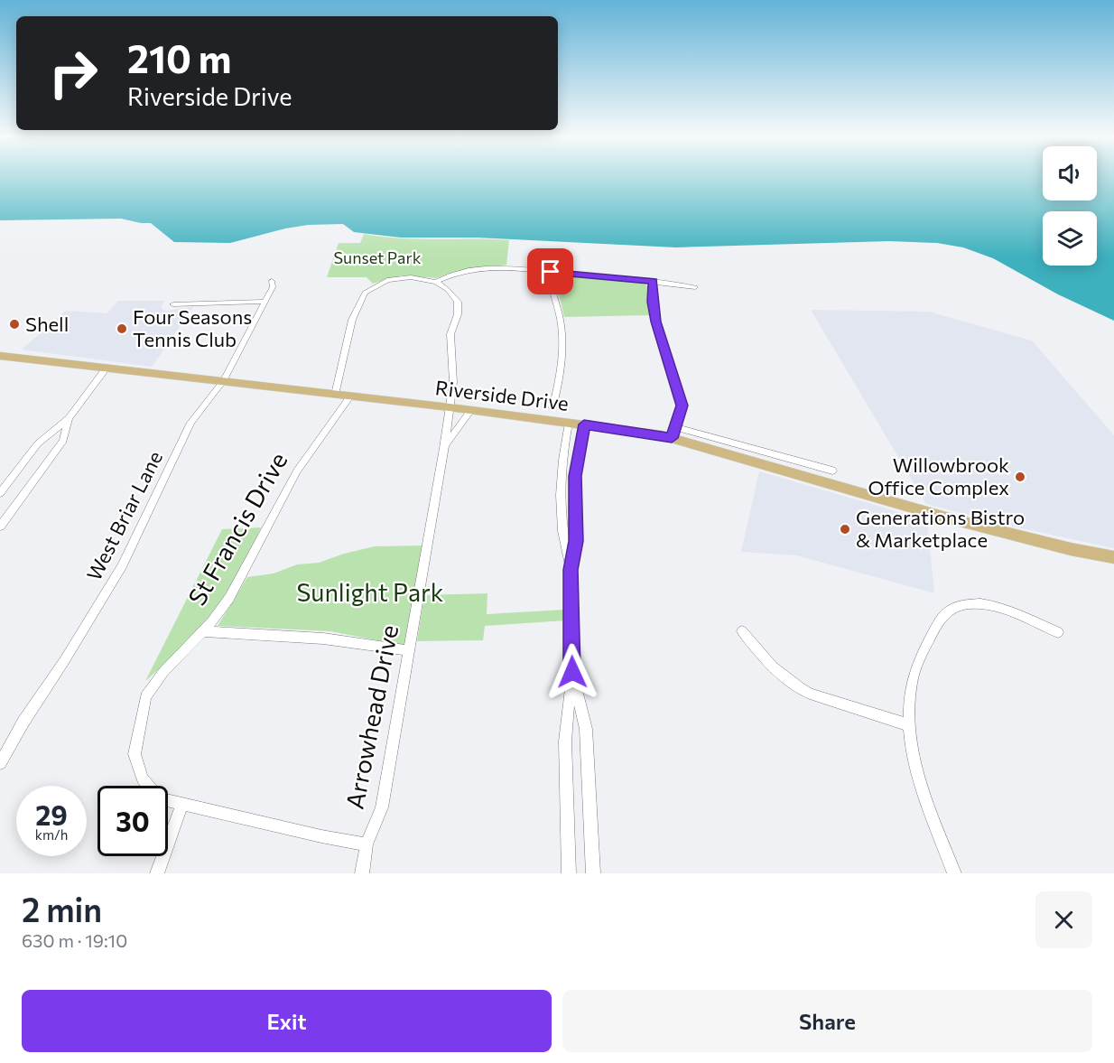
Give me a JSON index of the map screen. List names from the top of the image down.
{
  "streets": {
    "main road": ["Riverside Drive"],
    "street": ["West Briar Lane", "St Francis Drive", "Arrowhead Drive"]
  },
  "crossings": [
    ["Riverside Drive", "West Briar Lane"],
    ["Riverside Drive", "St Francis Drive"],
    ["Riverside Drive", "Arrowhead Drive"],
    ["St Francis Drive", "Arrowhead Drive"]
  ],
  "parks": ["Sunset Park", "Sunlight Park"],
  "places": [
    "Shell",
    "Four Seasons Tennis Club",
    "Willowbrook Office Complex",
    "Generations Bistro & Marketplace"
  ],
  "page": {
    "turn": ["210 m", "Riverside Drive"],
    "speed": "29 km/h",
    "limit": "30",
    "heading": ["2 min", "630 m · 19:10"],
    "buttons": ["Exit", "Share"]
  }
}
